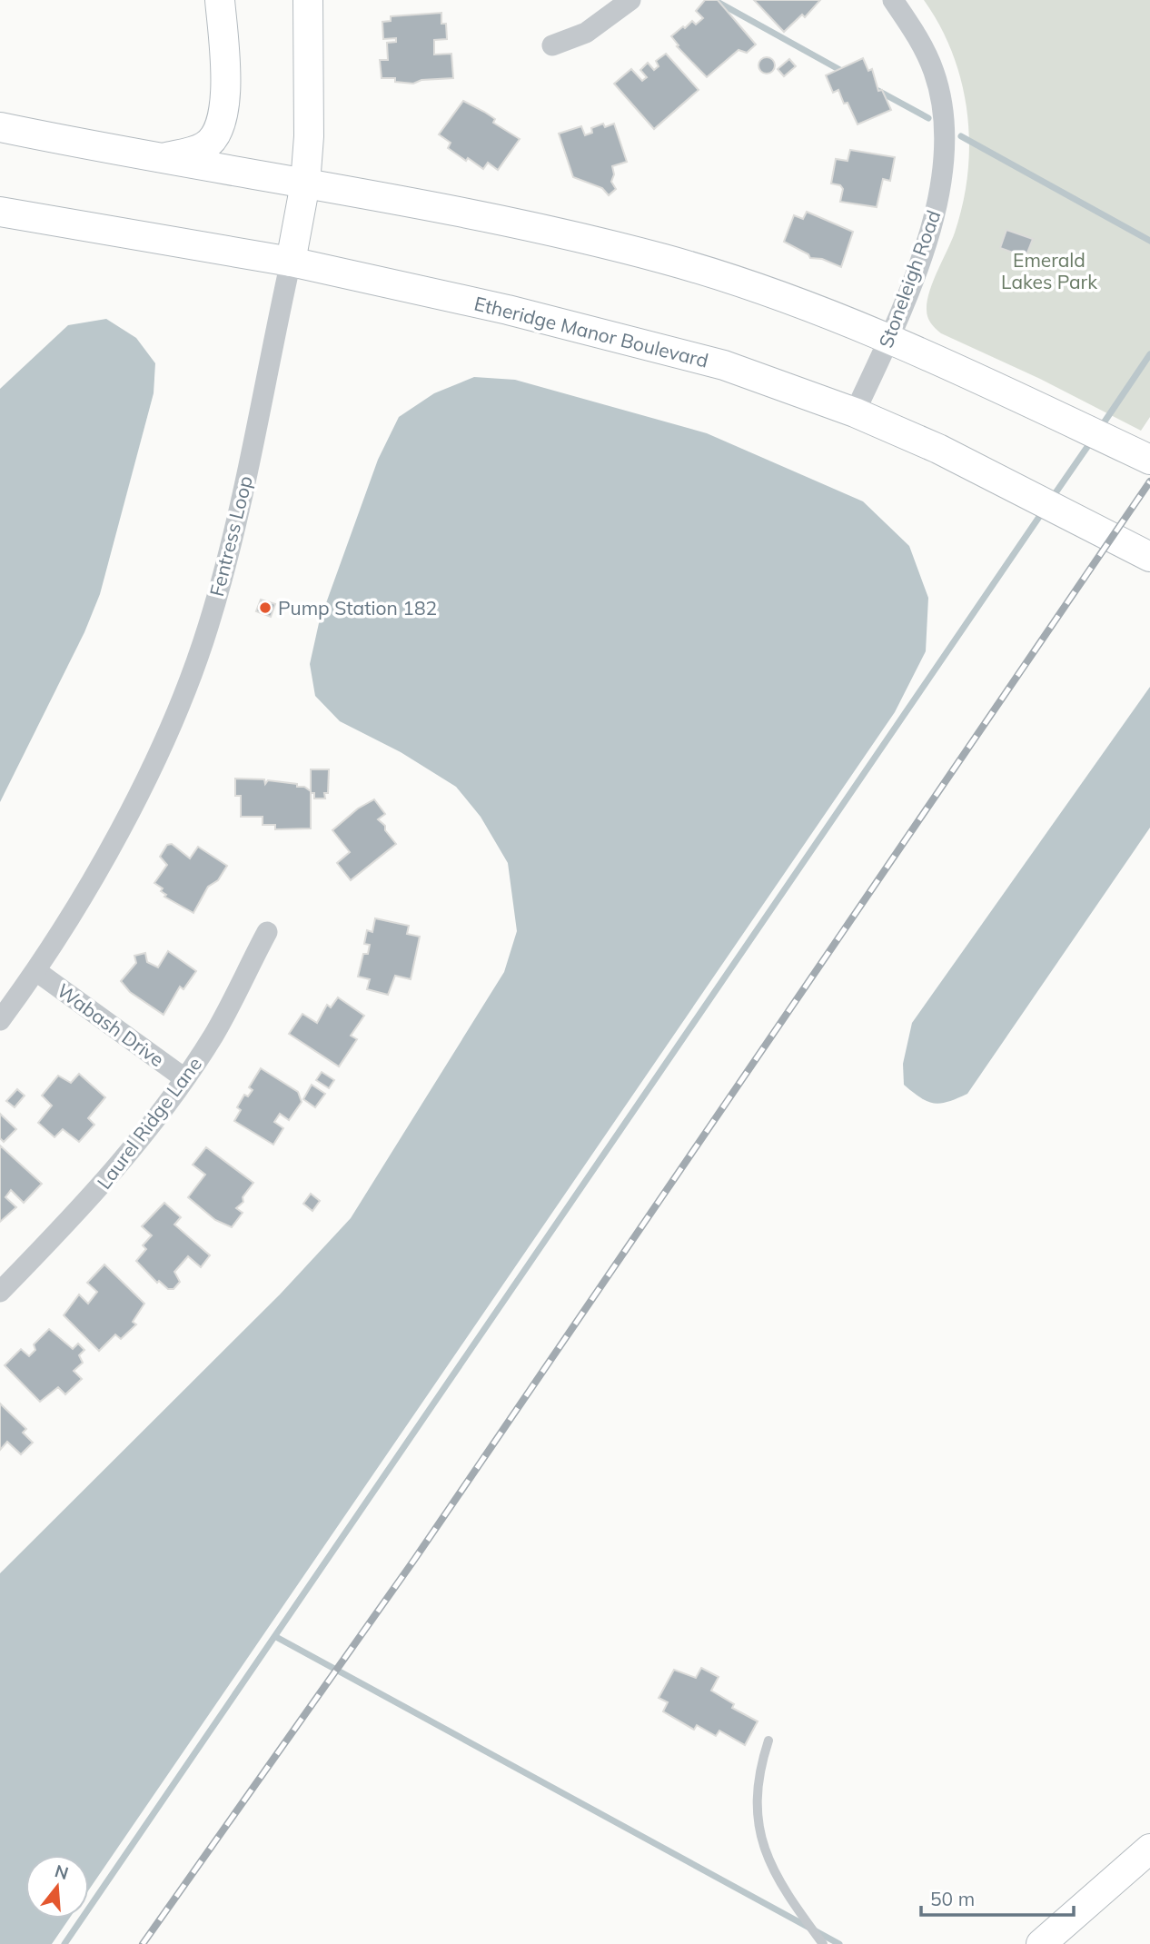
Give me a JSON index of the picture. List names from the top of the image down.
{
  "streets": {
    "main road": ["Etheridge Manor Boulevard", "Fentress Loop"],
    "street": ["Stoneleigh Road", "Wabash Drive", "Laurel Ridge Lane"]
  },
  "crossings": [
    ["Stoneleigh Road", "Etheridge Manor Boulevard"],
    ["Etheridge Manor Boulevard", "Fentress Loop"],
    ["Fentress Loop", "Wabash Drive"],
    ["Wabash Drive", "Laurel Ridge Lane"]
  ],
  "parks": ["Emerald Lakes Park"],
  "places": ["Pump Station 182"],
  "scale_bar": "50 m",
  "north": "top"
}
